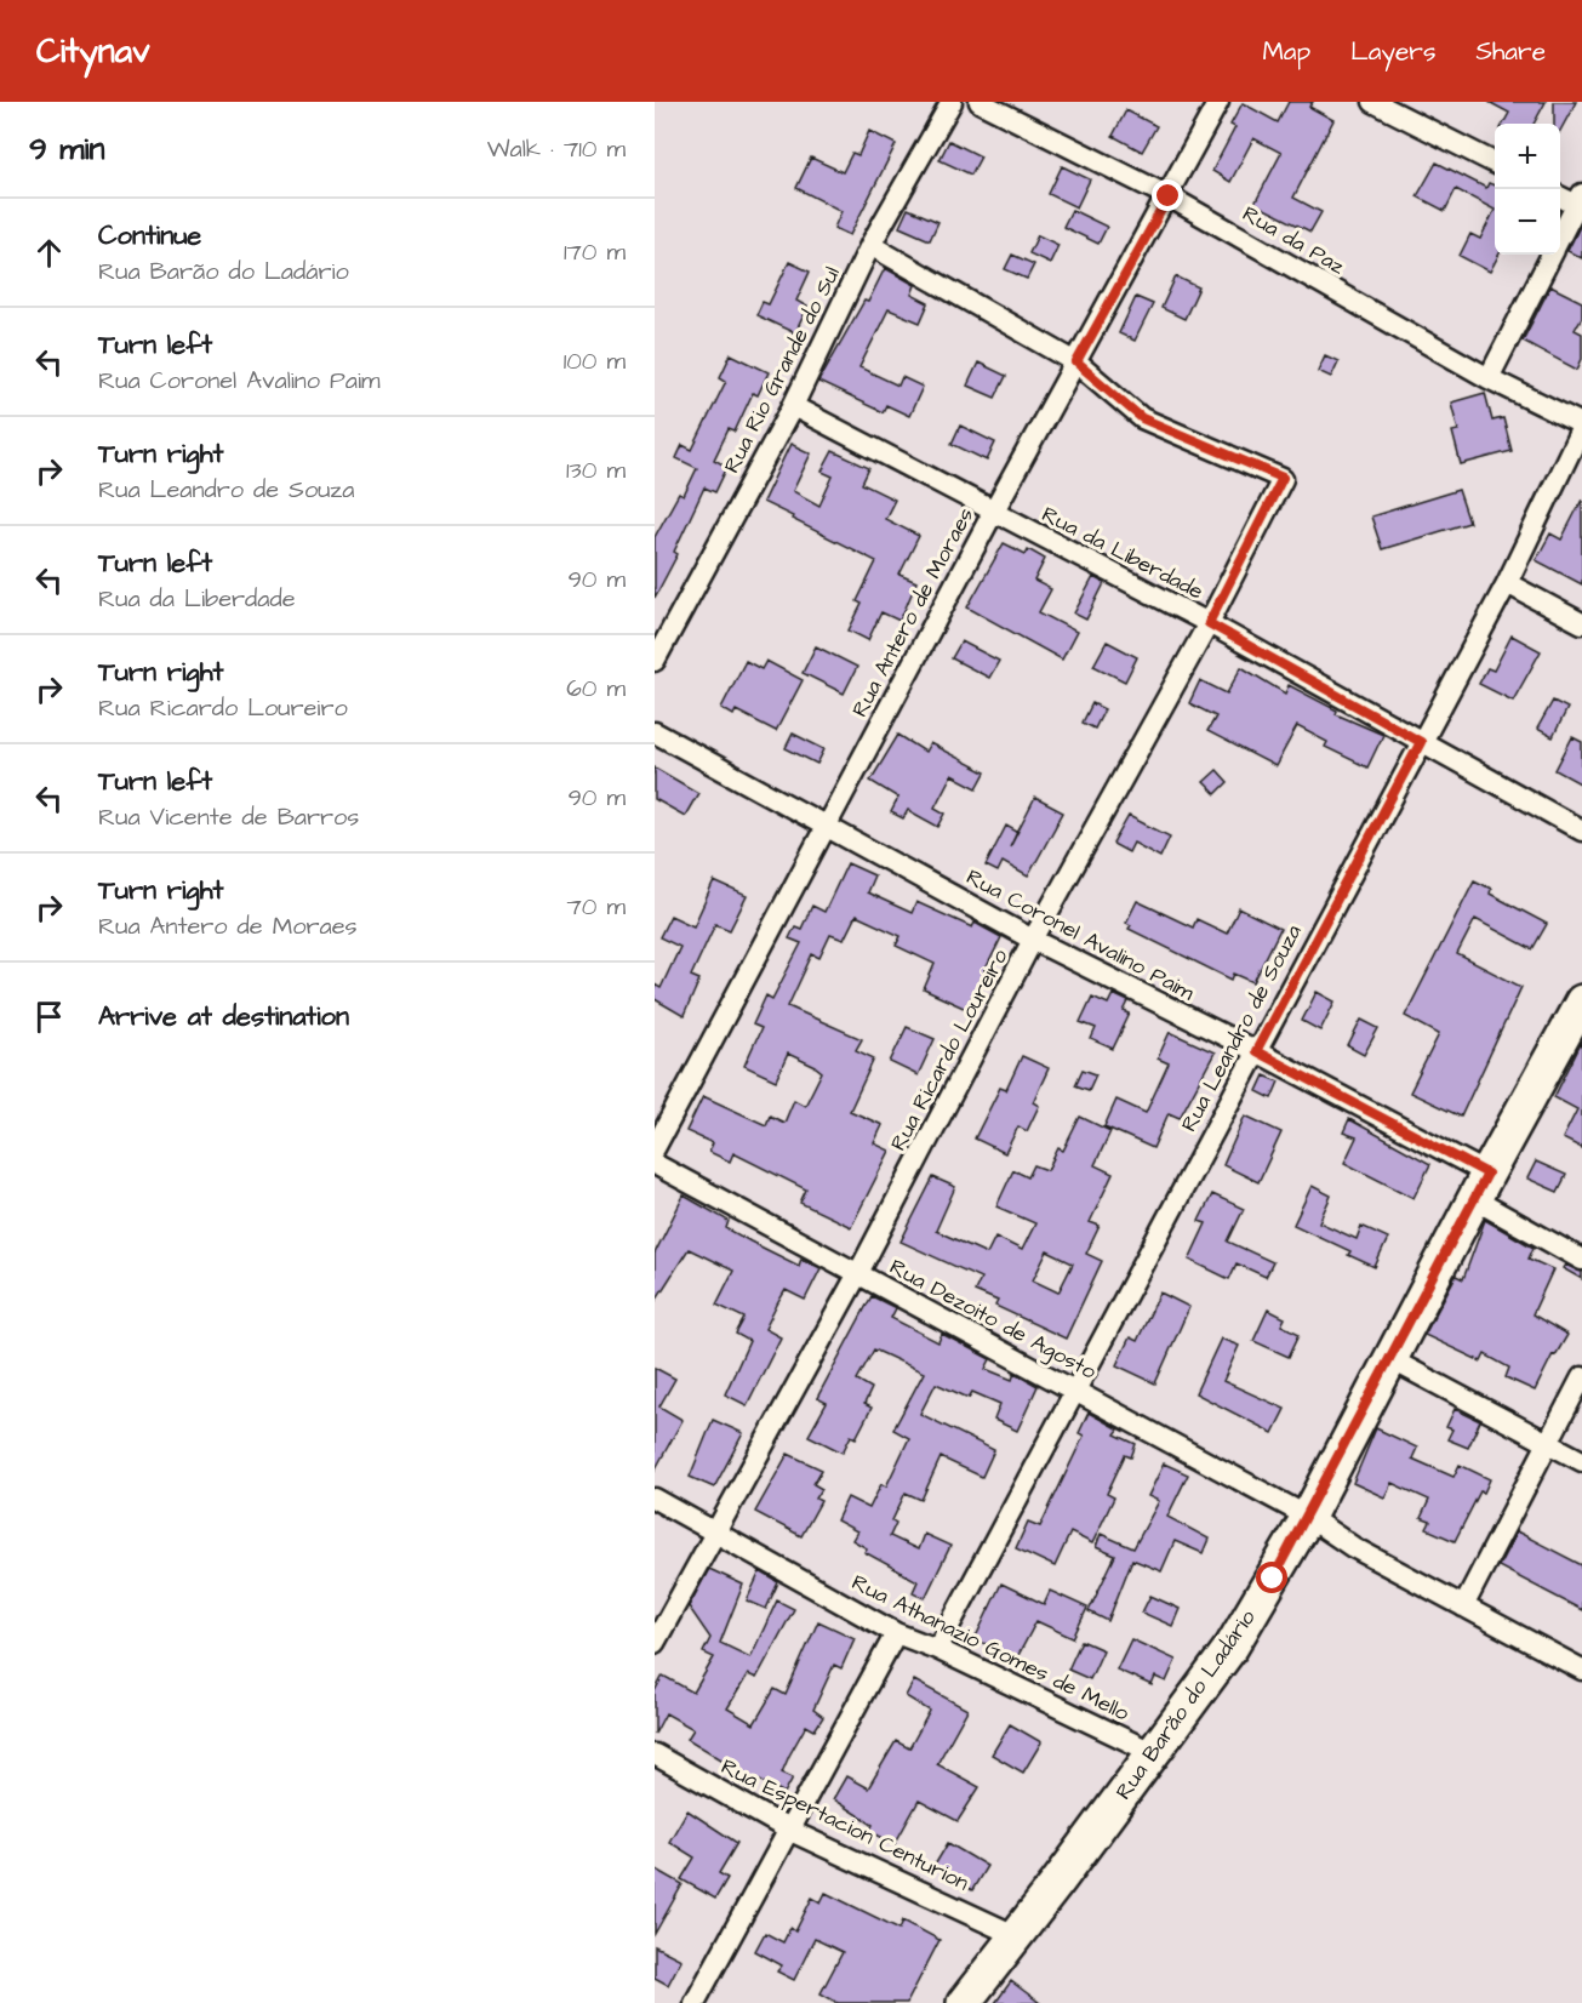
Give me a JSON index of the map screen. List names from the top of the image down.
{
  "streets": {
    "main road": ["Rua Barão do Ladário"],
    "street": [
      "Rua da Paz",
      "Rua Rio Grande do Sul",
      "Rua da Liberdade",
      "Rua Antero de Moraes",
      "Rua Coronel Avalino Paim",
      "Rua Leandro de Souza",
      "Rua Ricardo Loureiro",
      "Rua Dezoito de Agosto",
      "Rua Athanazio Gomes de Mello",
      "Rua Espertacion Centurion"
    ]
  },
  "crossings": [
    ["Rua da Paz", "Rua Antero de Moraes"],
    ["Rua da Paz", "Rua Leandro de Souza"],
    ["Rua Rio Grande do Sul", "Rua da Liberdade"],
    ["Rua da Liberdade", "Rua Antero de Moraes"],
    ["Rua da Liberdade", "Rua Leandro de Souza"],
    ["Rua da Liberdade", "Rua Ricardo Loureiro"],
    ["Rua Antero de Moraes", "Rua Coronel Avalino Paim"],
    ["Rua Antero de Moraes", "Rua Ricardo Loureiro"],
    ["Rua Coronel Avalino Paim", "Rua Leandro de Souza"],
    ["Rua Coronel Avalino Paim", "Rua Ricardo Loureiro"],
    ["Rua Coronel Avalino Paim", "Rua Barão do Ladário"],
    ["Rua Leandro de Souza", "Rua Dezoito de Agosto"],
    ["Rua Leandro de Souza", "Rua Athanazio Gomes de Mello"],
    ["Rua Ricardo Loureiro", "Rua Dezoito de Agosto"],
    ["Rua Ricardo Loureiro", "Rua Athanazio Gomes de Mello"],
    ["Rua Dezoito de Agosto", "Rua Barão do Ladário"],
    ["Rua Athanazio Gomes de Mello", "Rua Barão do Ladário"],
    ["Rua Barão do Ladário", "Rua Espertacion Centurion"]
  ],
  "page": {
    "header": "Citynav",
    "nav": ["Map", "Layers", "Share"],
    "heading": ["9 min", "Walk · 710 m"],
    "map_buttons": ["+", "−"],
    "list": [
      ["Continue", "Rua Barão do Ladário", "170 m"],
      ["Turn left", "Rua Coronel Avalino Paim", "100 m"],
      ["Turn right", "Rua Leandro de Souza", "130 m"],
      ["Turn left", "Rua da Liberdade", "90 m"],
      ["Turn right", "Rua Ricardo Loureiro", "60 m"],
      ["Turn left", "Rua Vicente de Barros", "90 m"],
      ["Turn right", "Rua Antero de Moraes", "70 m"],
      "Arrive at destination"
    ]
  }
}
